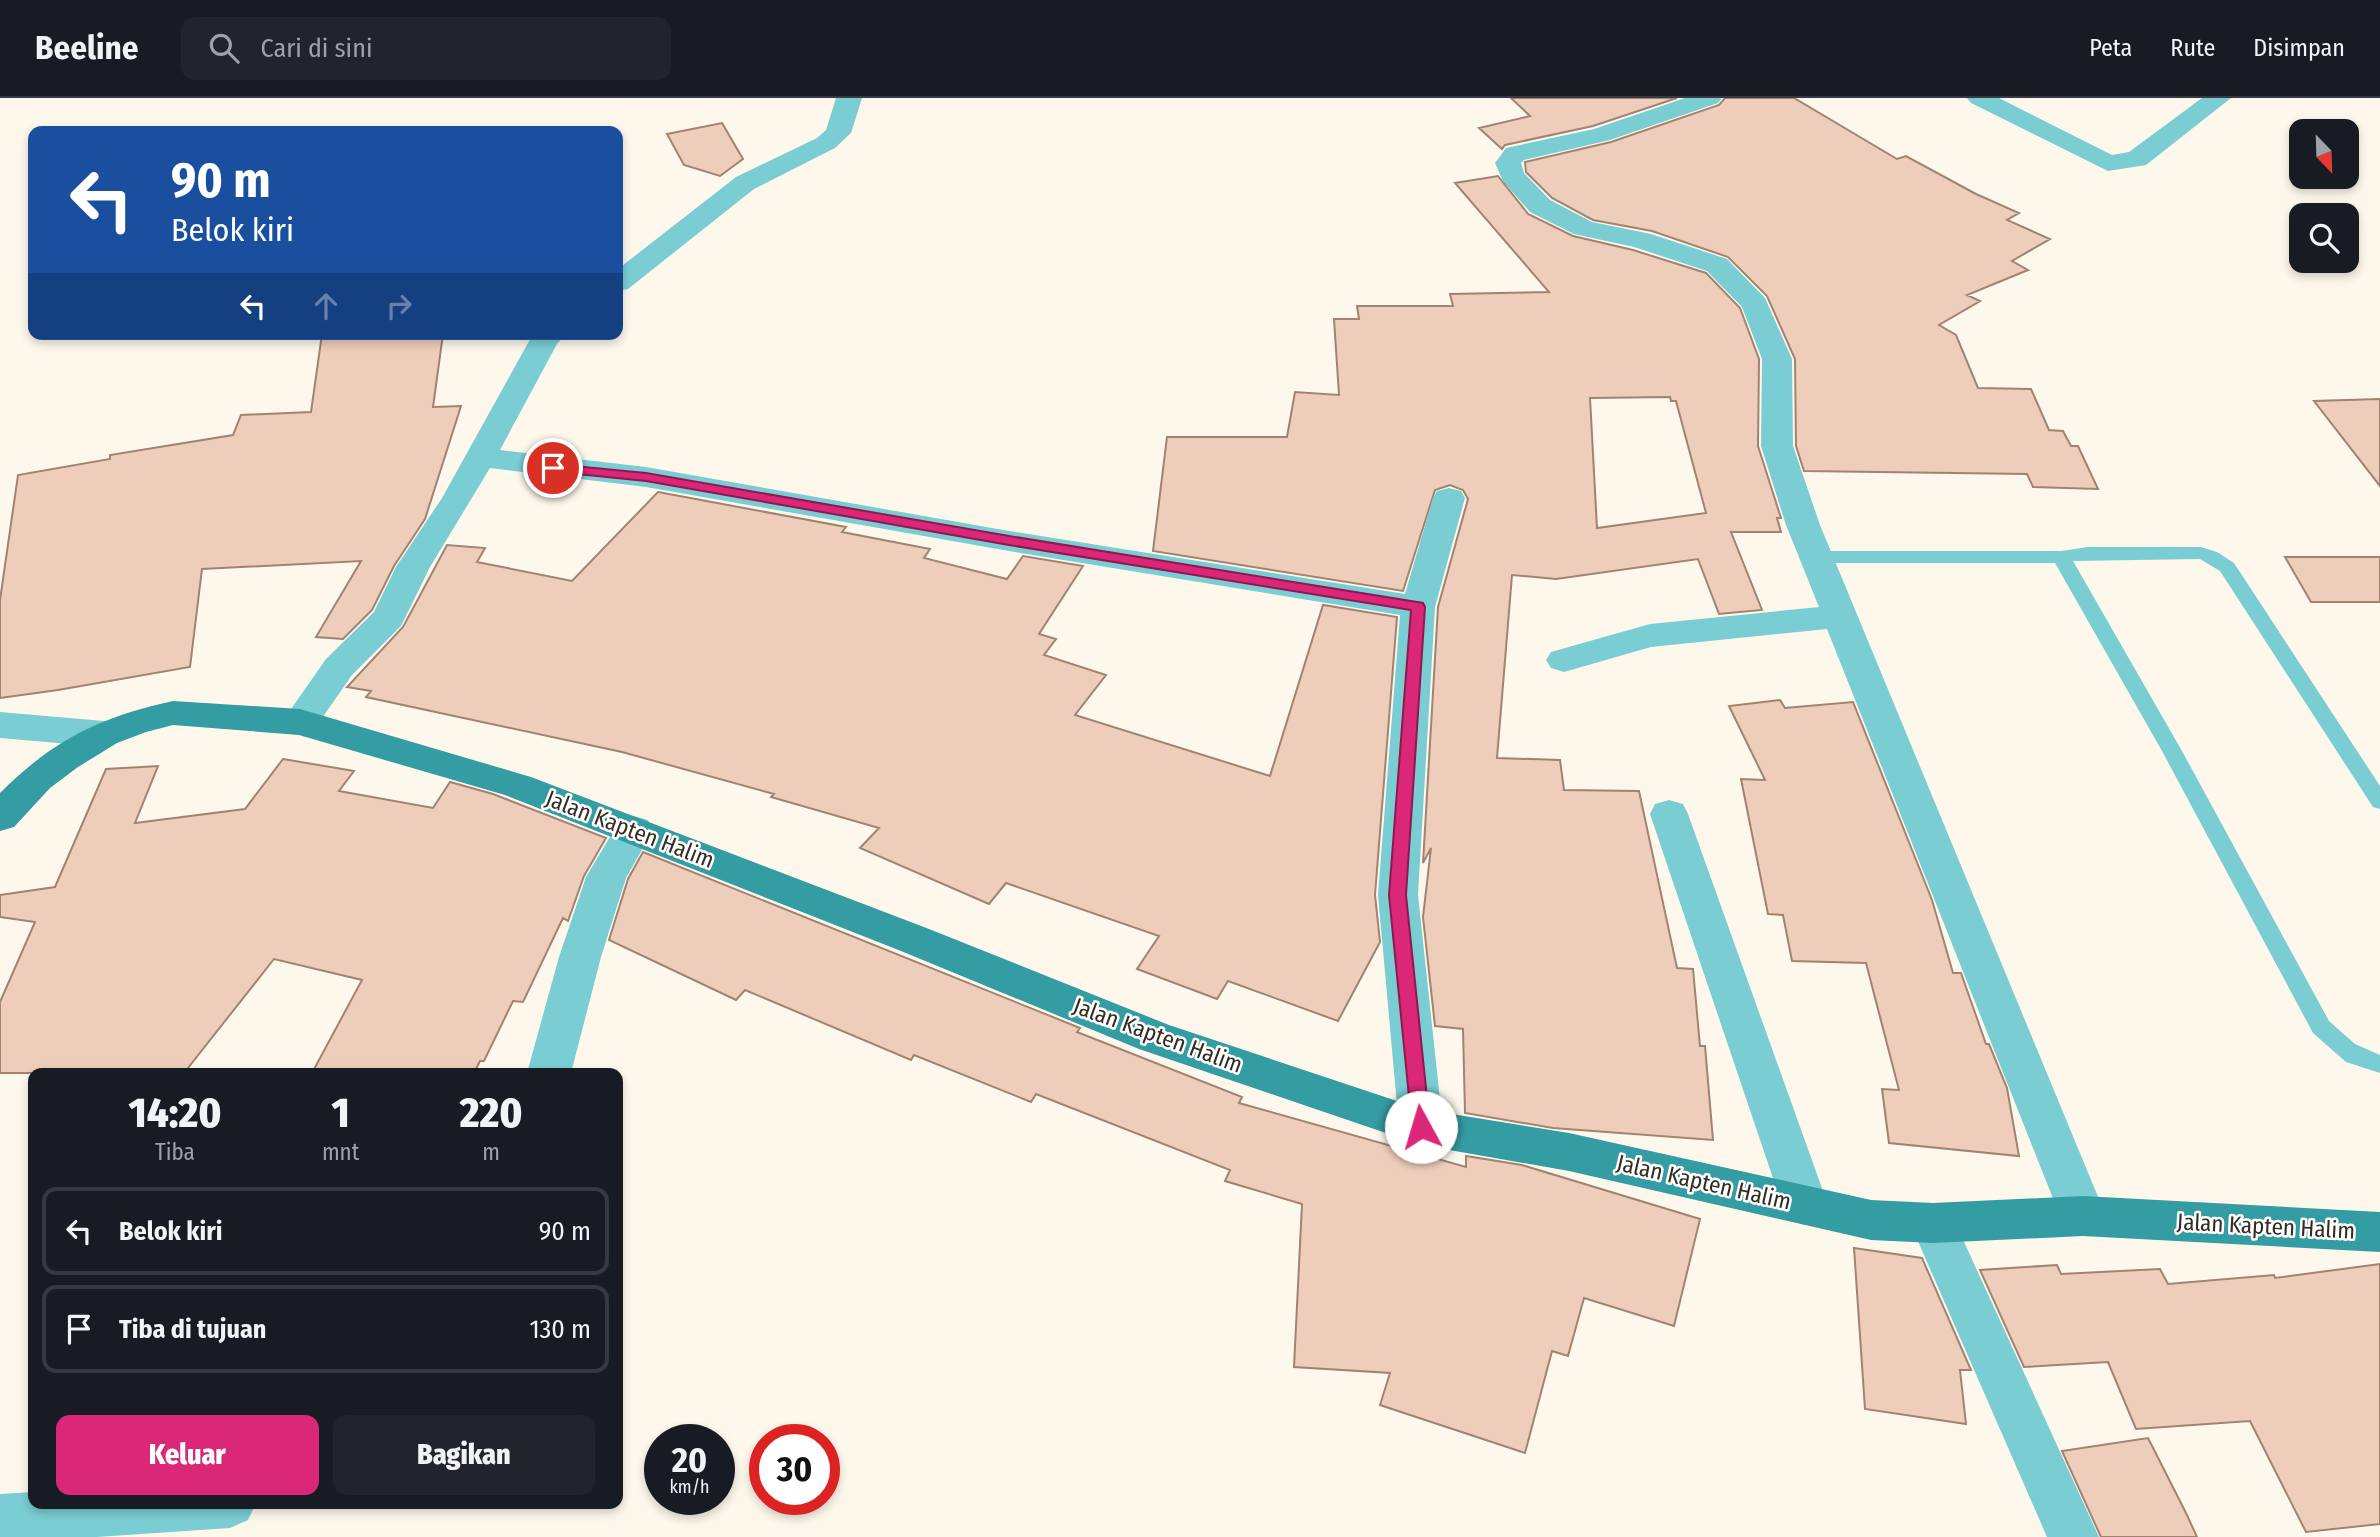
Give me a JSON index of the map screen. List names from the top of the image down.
{
  "streets": {
    "main road": ["Jalan Kapten Halim"]
  },
  "north": "bottom right",
  "page": {
    "header": "Beeline",
    "search": "Cari di sini",
    "nav": ["Peta", "Rute", "Disimpan"],
    "turn": ["90 m", "Belok kiri"],
    "eta": [
      "14:20",
      "Tiba",
      "1",
      "mnt",
      "220",
      "m"
    ],
    "list": [
      {
        "name": "Belok kiri",
        "value": "90 m"
      },
      {
        "name": "Tiba di tujuan",
        "value": "130 m"
      }
    ],
    "buttons": ["Keluar", "Bagikan"],
    "speed": "20 km/h",
    "limit": "30"
  }
}
